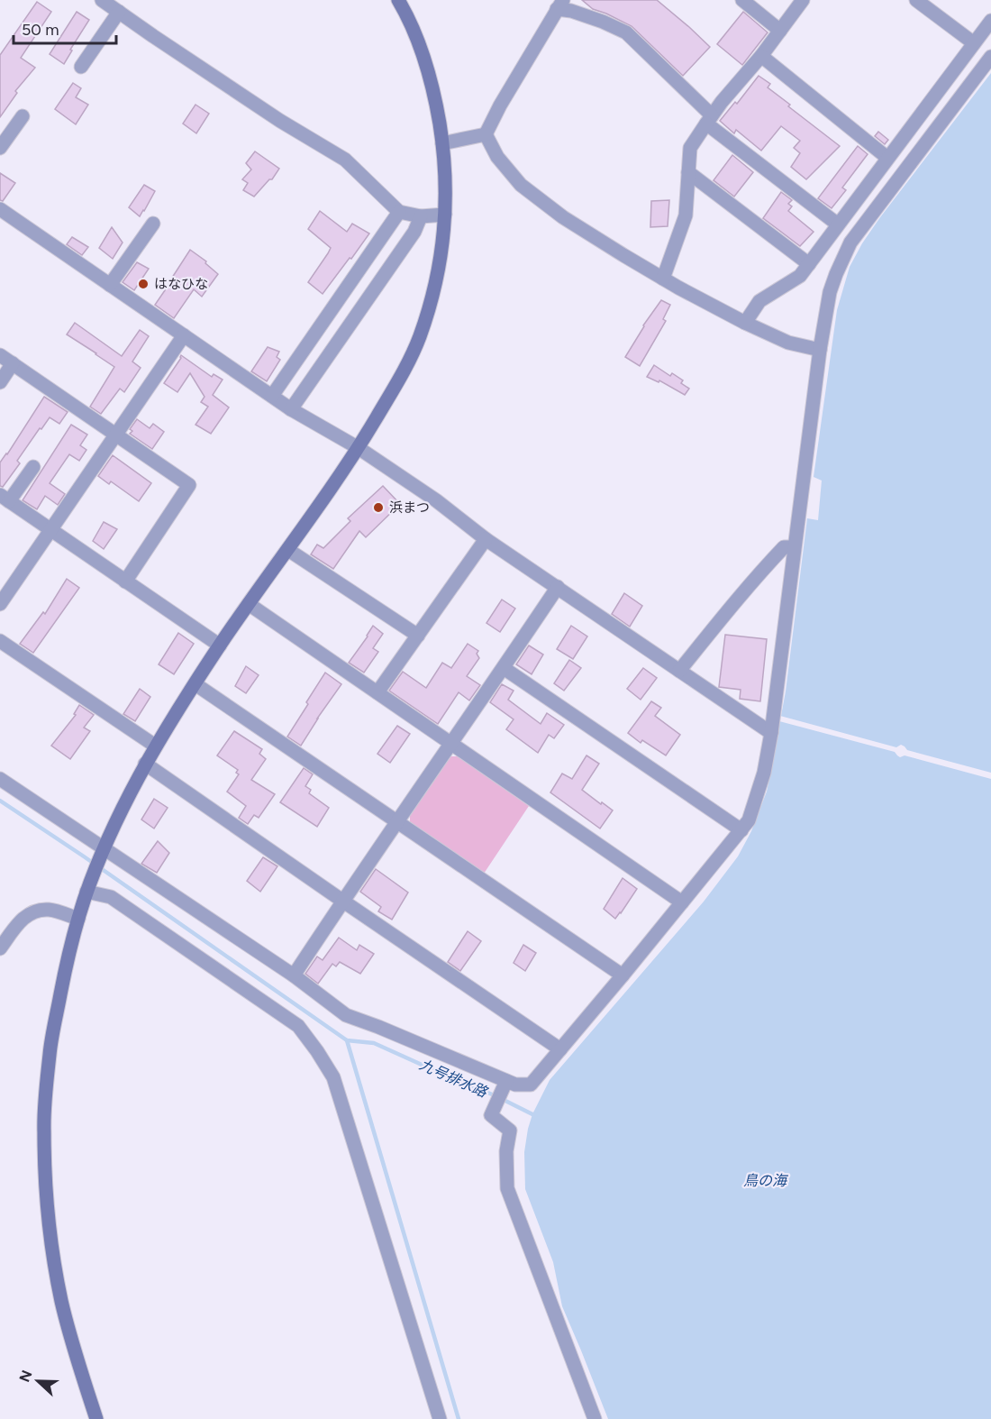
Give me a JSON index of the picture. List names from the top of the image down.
{
  "water": ["九号排水路", "鳥の海"],
  "places": ["はなひな", "浜まつ"],
  "scale_bar": "50 m",
  "north": "left"
}
